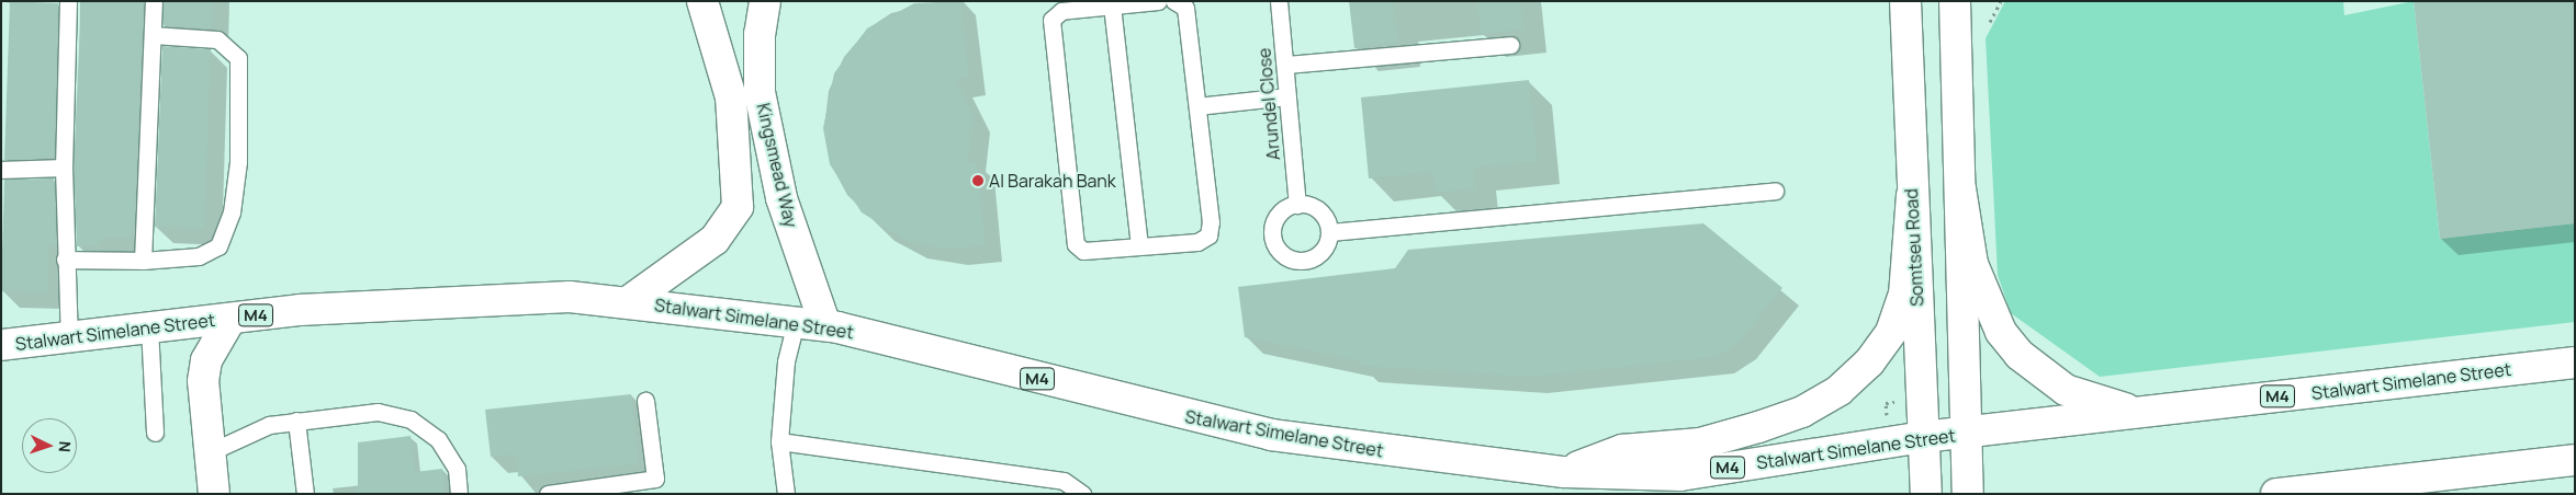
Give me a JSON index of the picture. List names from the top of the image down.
{
  "streets": {
    "main road": [
      "Kingsmead Way",
      "Somtseu Road",
      "M4",
      "Stalwart Simelane Street"
    ],
    "lane": ["Arundel Close"]
  },
  "crossings": [
    ["Kingsmead Way", "Stalwart Simelane Street"],
    ["Somtseu Road", "Stalwart Simelane Street"]
  ],
  "places": ["Al Barakah Bank"],
  "north": "right"
}
